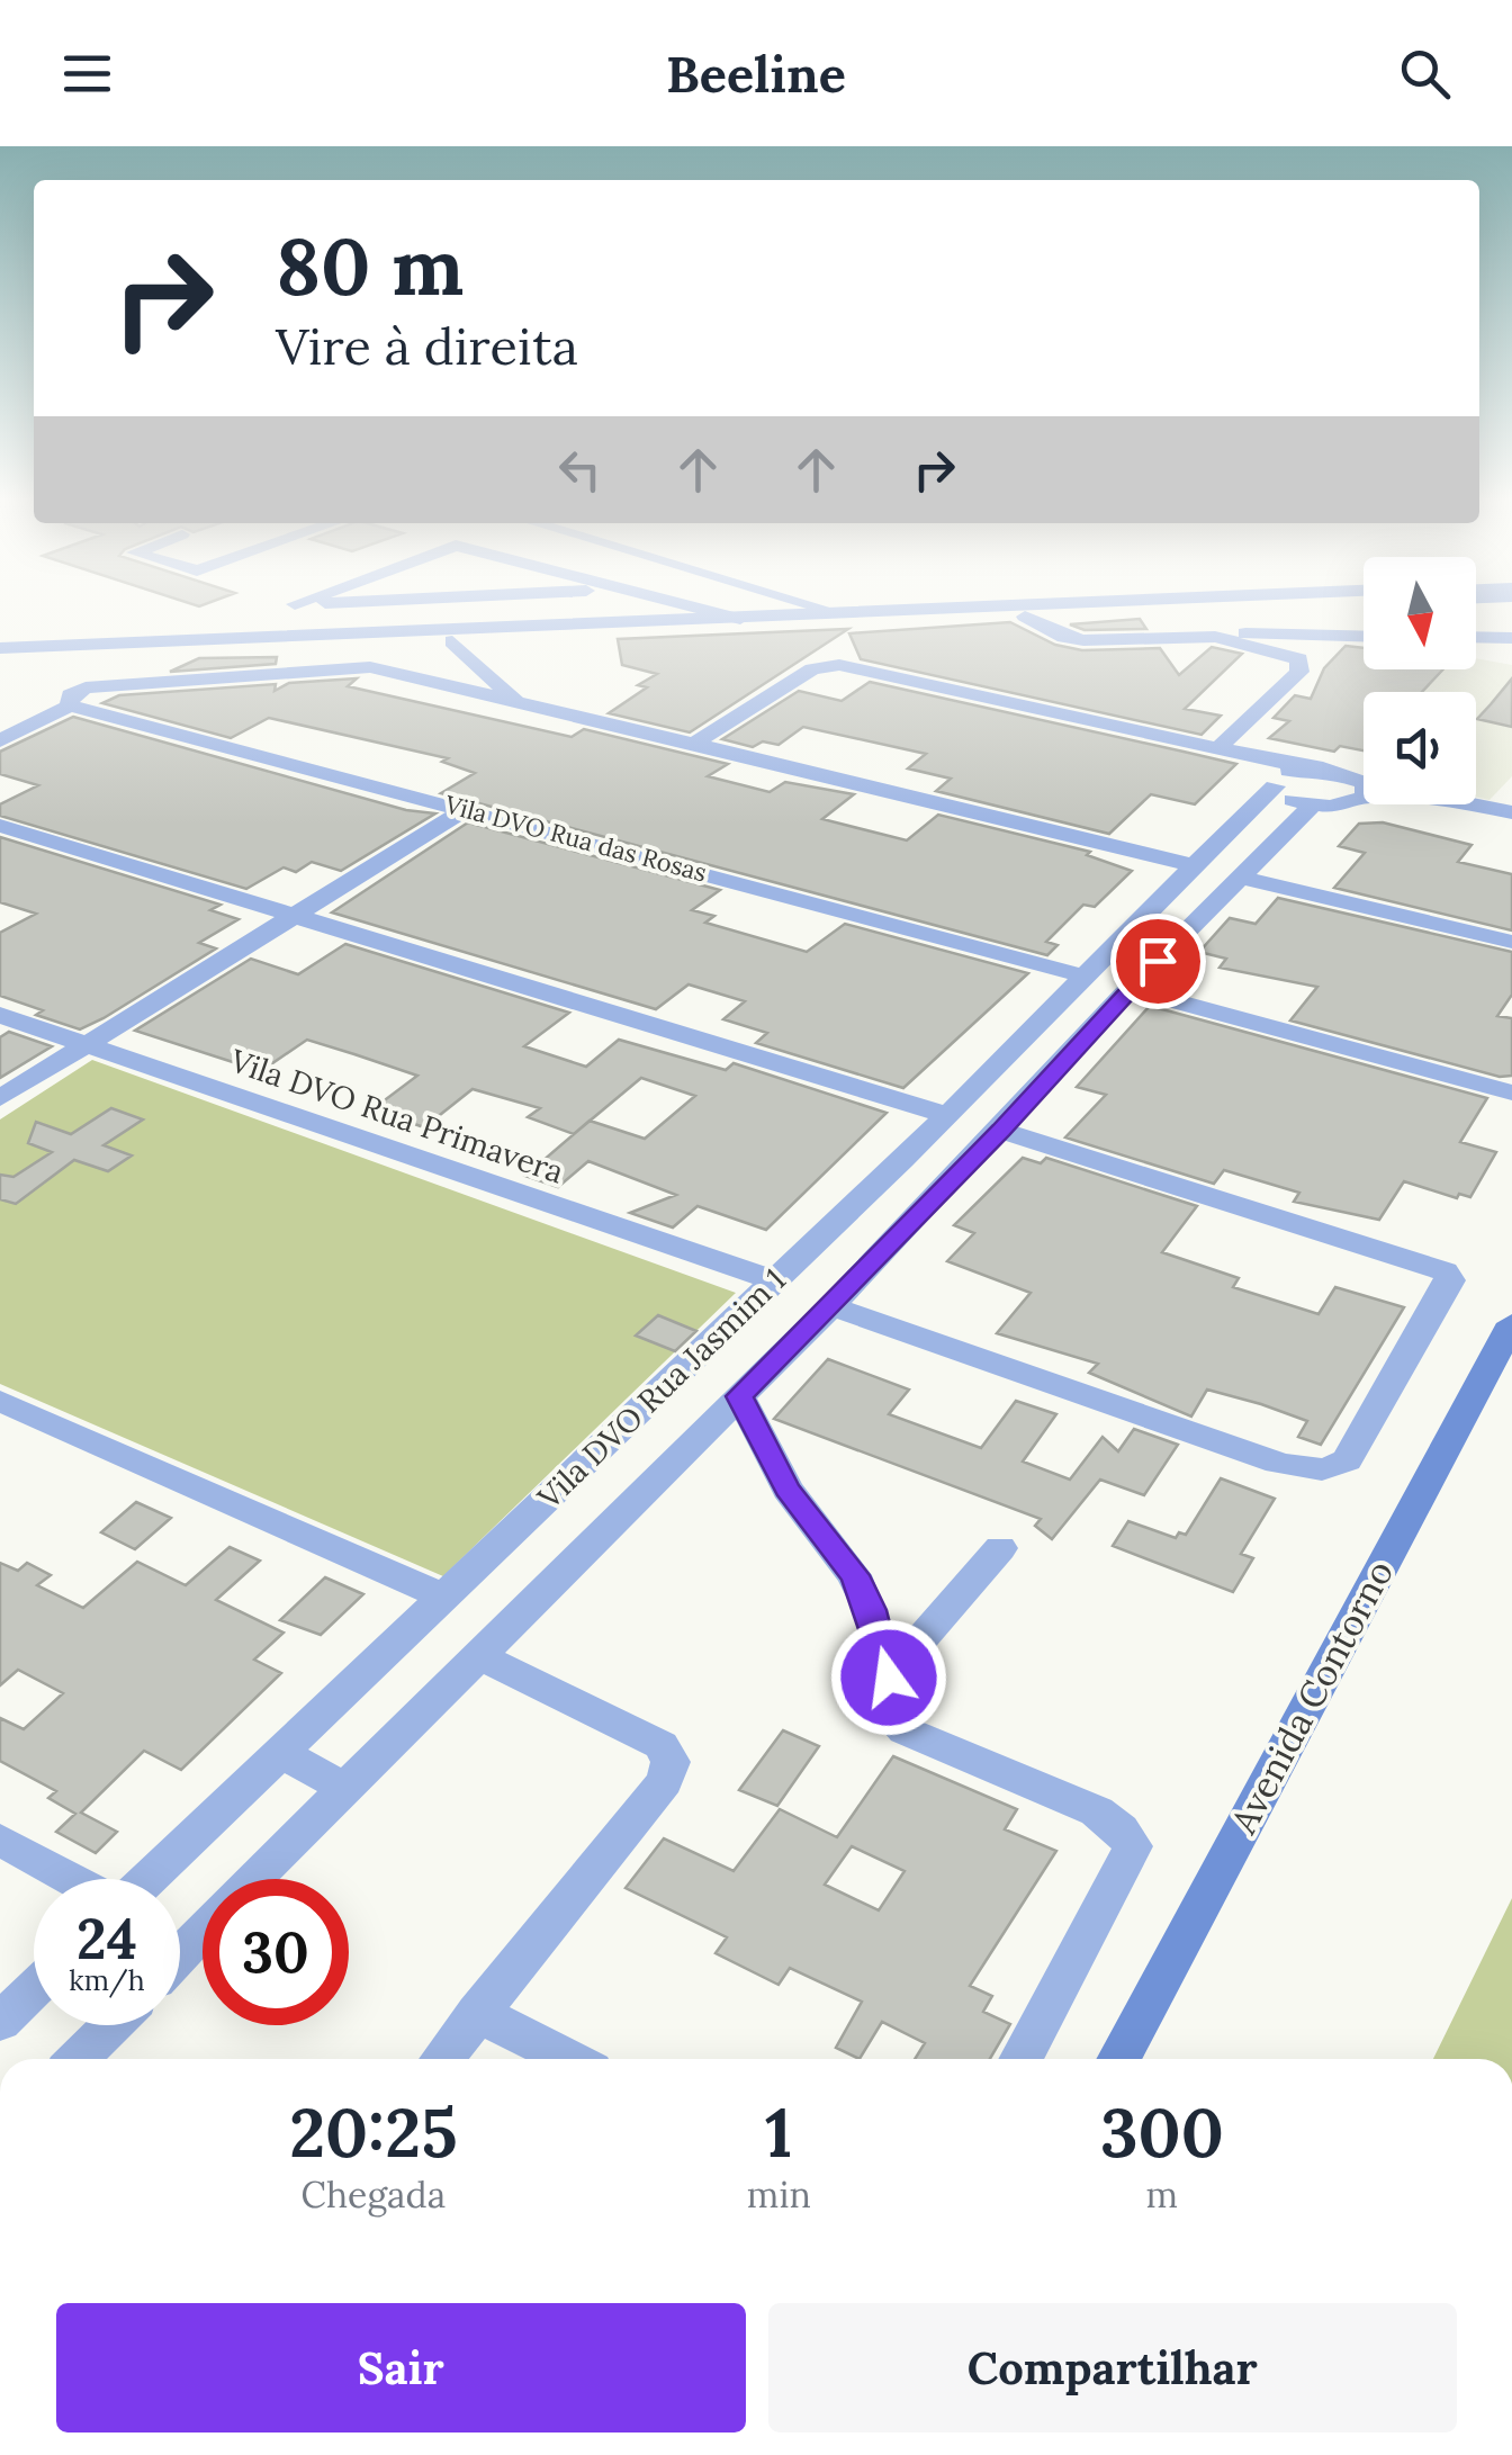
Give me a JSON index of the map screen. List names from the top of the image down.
{
  "streets": {
    "main road": ["Avenida Contorno"],
    "street": ["Vila DVO Rua das Rosas", "Vila DVO Rua Primavera", "Vila DVO Rua Jasmim 1"]
  },
  "crossings": [
    ["Vila DVO Rua das Rosas", "Vila DVO Rua Jasmim 1"],
    ["Vila DVO Rua Primavera", "Vila DVO Rua Jasmim 1"]
  ],
  "north": "bottom",
  "page": {
    "header": "Beeline",
    "turn": ["80 m", "Vire à direita"],
    "speed": "24 km/h",
    "limit": "30",
    "eta": [
      "20:25",
      "Chegada",
      "1",
      "min",
      "300",
      "m"
    ],
    "buttons": ["Sair", "Compartilhar"]
  }
}
